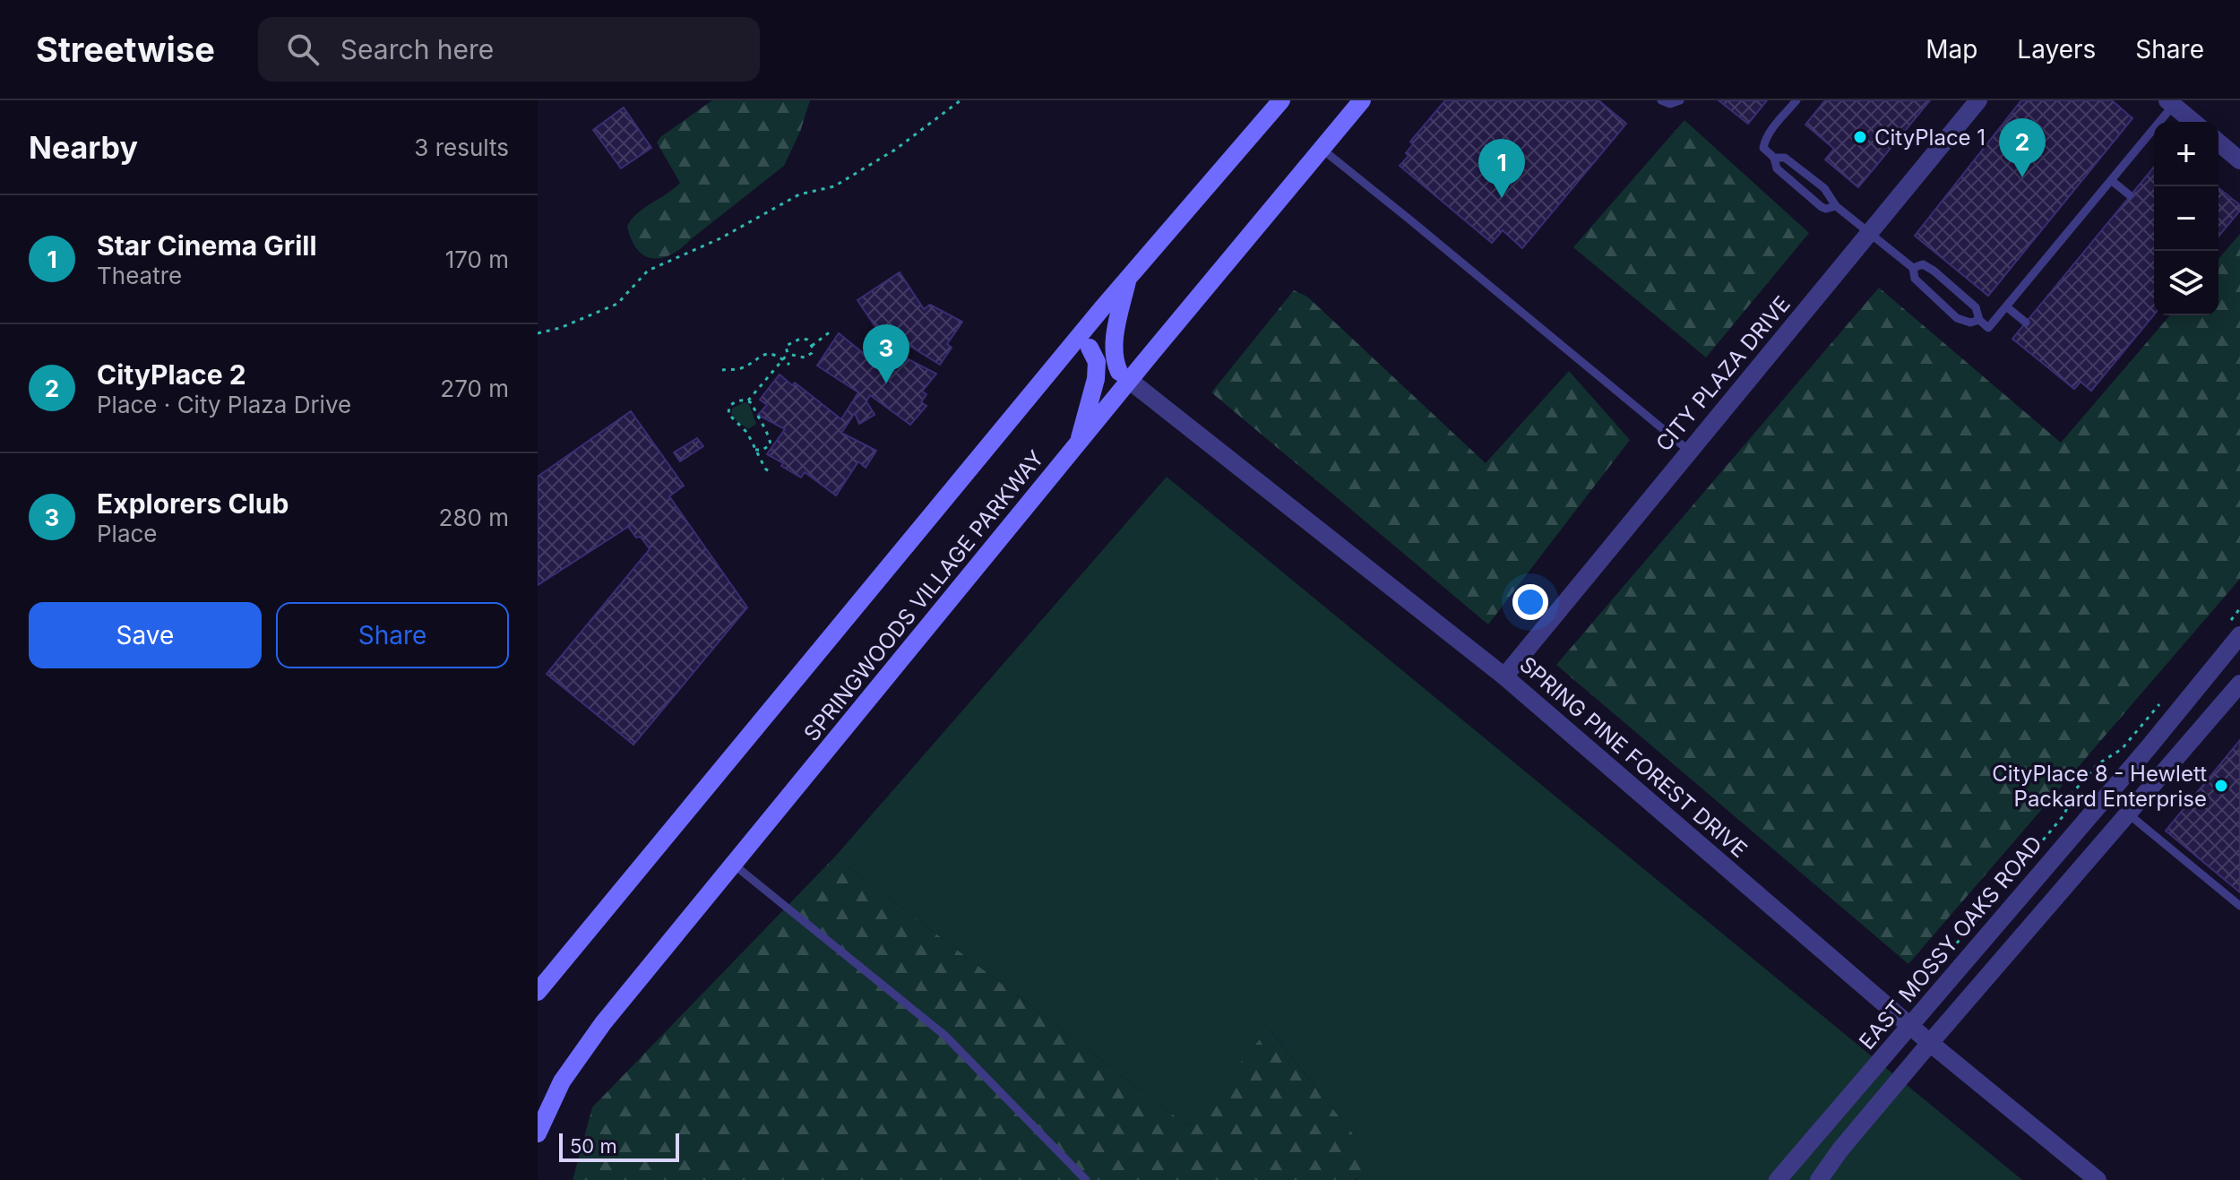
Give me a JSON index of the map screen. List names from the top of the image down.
{
  "streets": {
    "main road": ["SPRINGWOODS VILLAGE PARKWAY"],
    "street": ["CITY PLAZA DRIVE", "SPRING PINE FOREST DRIVE", "EAST MOSSY OAKS ROAD"]
  },
  "crossings": [
    ["CITY PLAZA DRIVE", "SPRING PINE FOREST DRIVE"],
    ["SPRINGWOODS VILLAGE PARKWAY", "SPRING PINE FOREST DRIVE"],
    ["SPRING PINE FOREST DRIVE", "EAST MOSSY OAKS ROAD"]
  ],
  "places": ["CityPlace 1", "CityPlace 8 - Hewlett Packard Enterprise"],
  "scale_bar": "50 m",
  "page": {
    "header": "Streetwise",
    "search": "Search here",
    "nav": ["Map", "Layers", "Share"],
    "heading": ["Nearby", "3 results"],
    "pins": ["2", "1", "3"],
    "map_buttons": ["+", "−"],
    "list": [
      {
        "mark": "1",
        "name": "Star Cinema Grill",
        "note": "Theatre",
        "value": "170 m"
      },
      {
        "mark": "2",
        "name": "CityPlace 2",
        "note": "Place · City Plaza Drive",
        "value": "270 m"
      },
      {
        "mark": "3",
        "name": "Explorers Club",
        "note": "Place",
        "value": "280 m"
      }
    ],
    "buttons": ["Save", "Share"],
    "scale": "50 m"
  }
}
